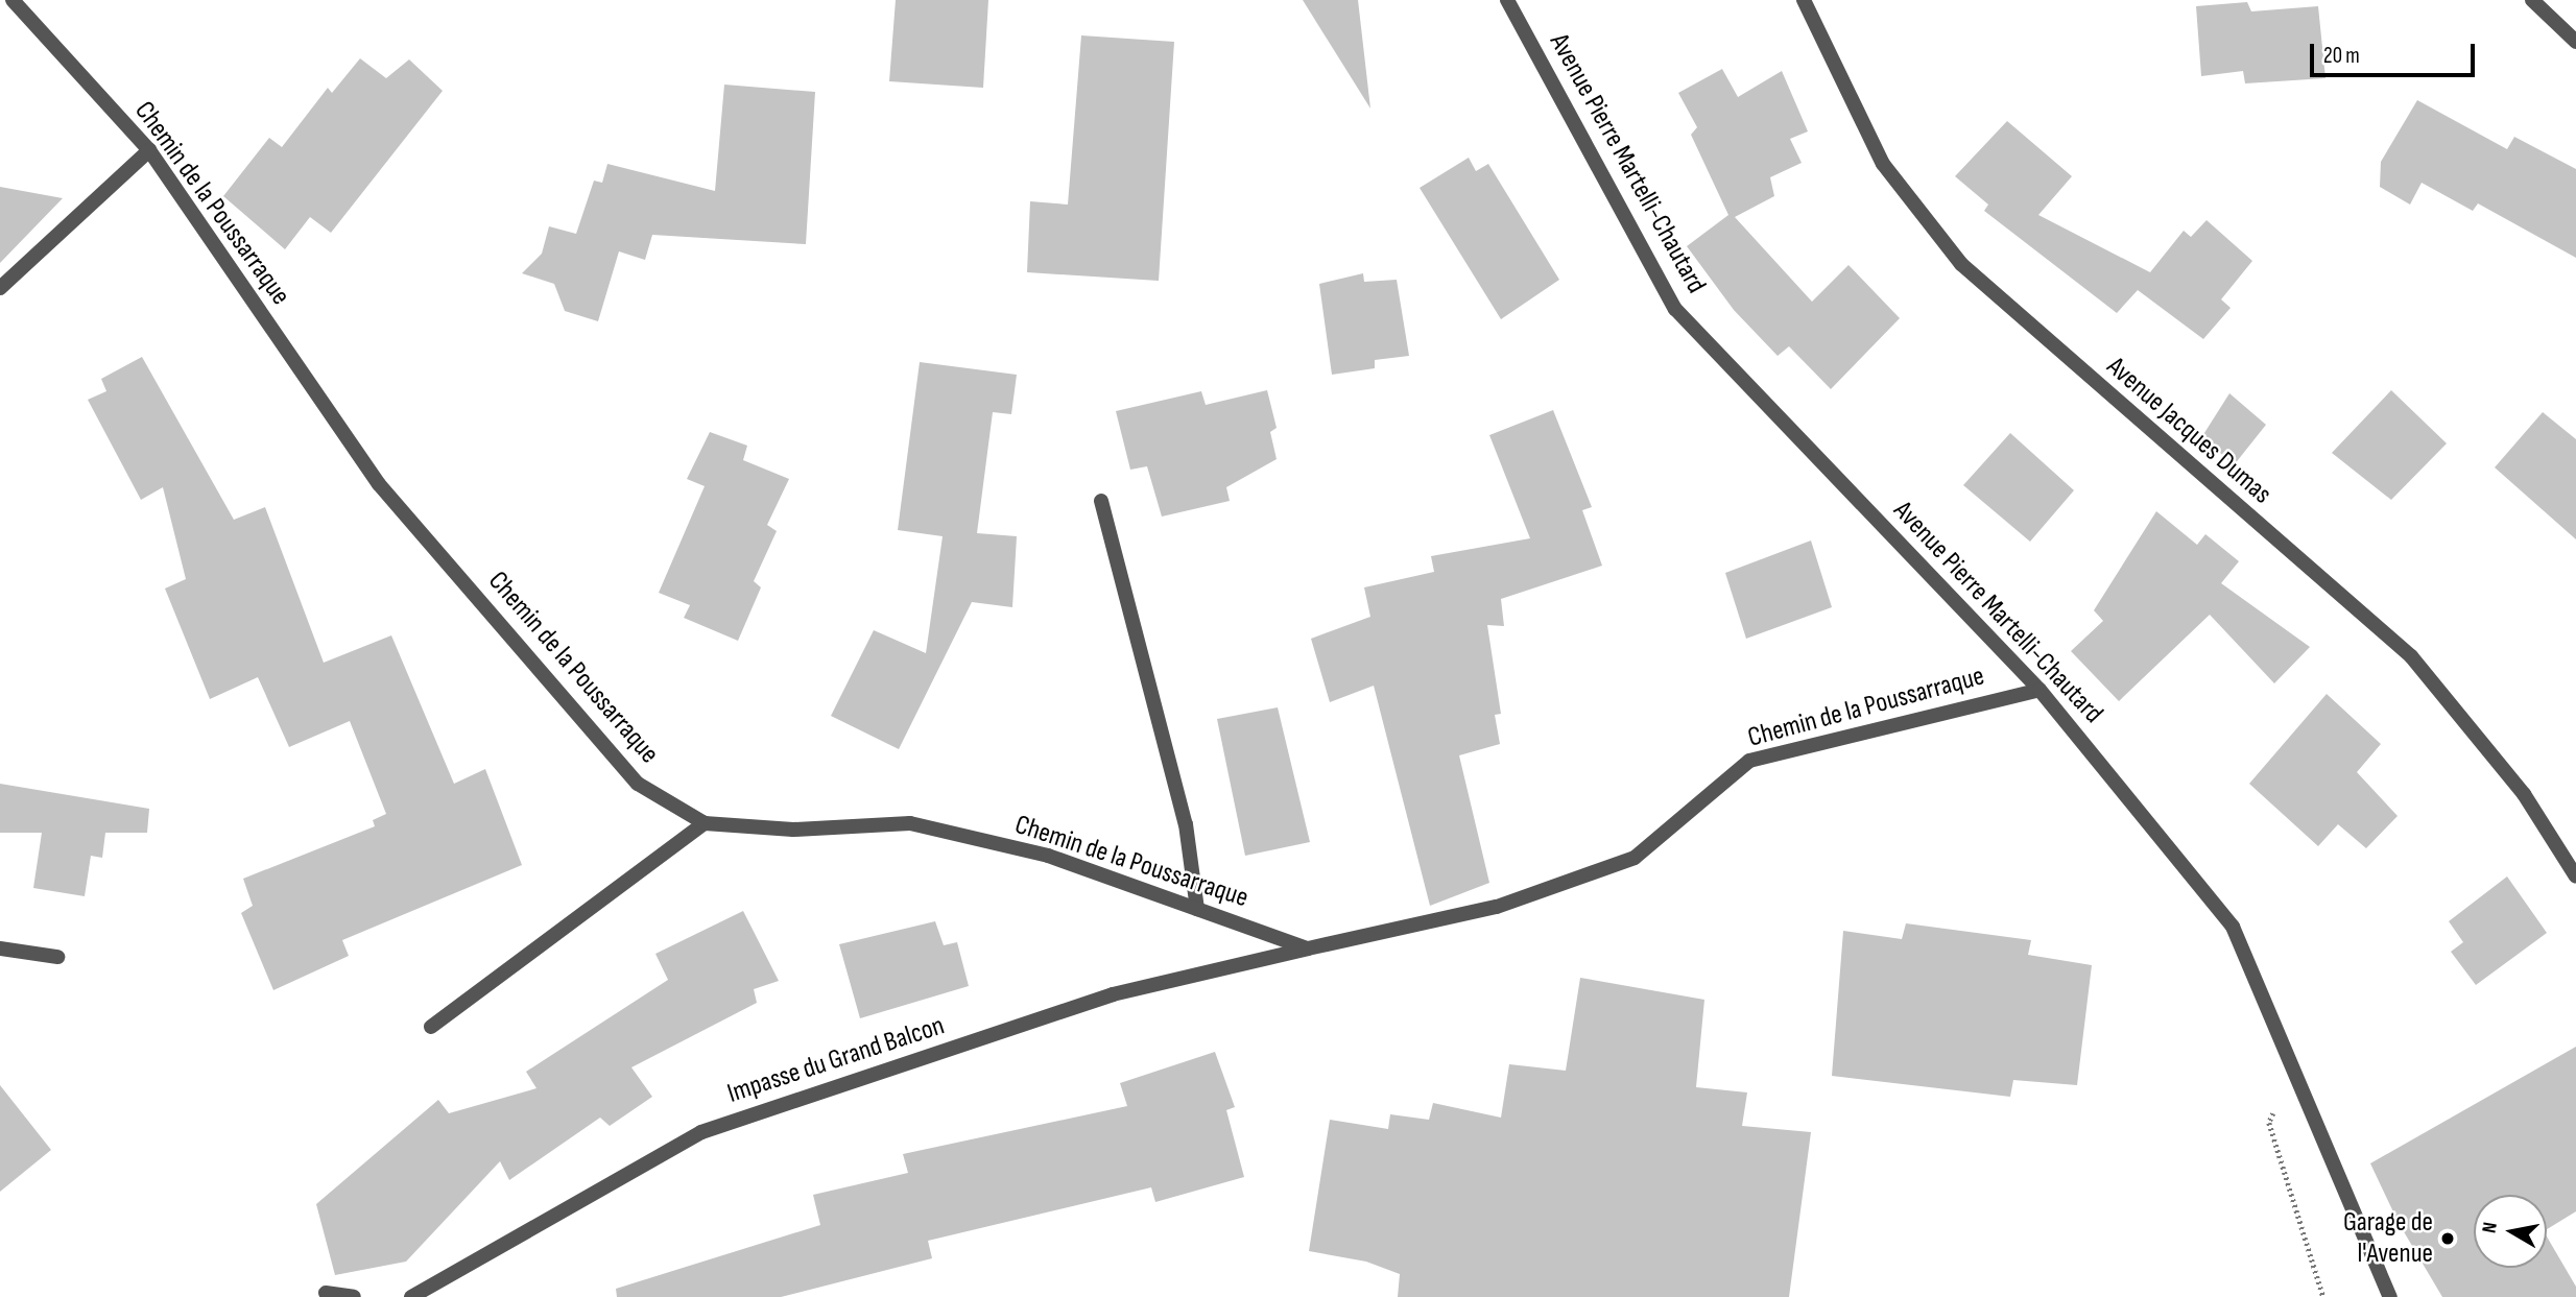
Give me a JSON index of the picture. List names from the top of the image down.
{
  "streets": {
    "street": [
      "Avenue Pierre Martelli-Chautard",
      "Chemin de la Poussarraque",
      "Avenue Jacques Dumas",
      "Impasse du Grand Balcon"
    ]
  },
  "crossings": [
    ["Avenue Pierre Martelli-Chautard", "Chemin de la Poussarraque"],
    ["Chemin de la Poussarraque", "Impasse du Grand Balcon"]
  ],
  "places": ["Garage de l'Avenue"],
  "scale_bar": "20 m",
  "north": "left"
}
